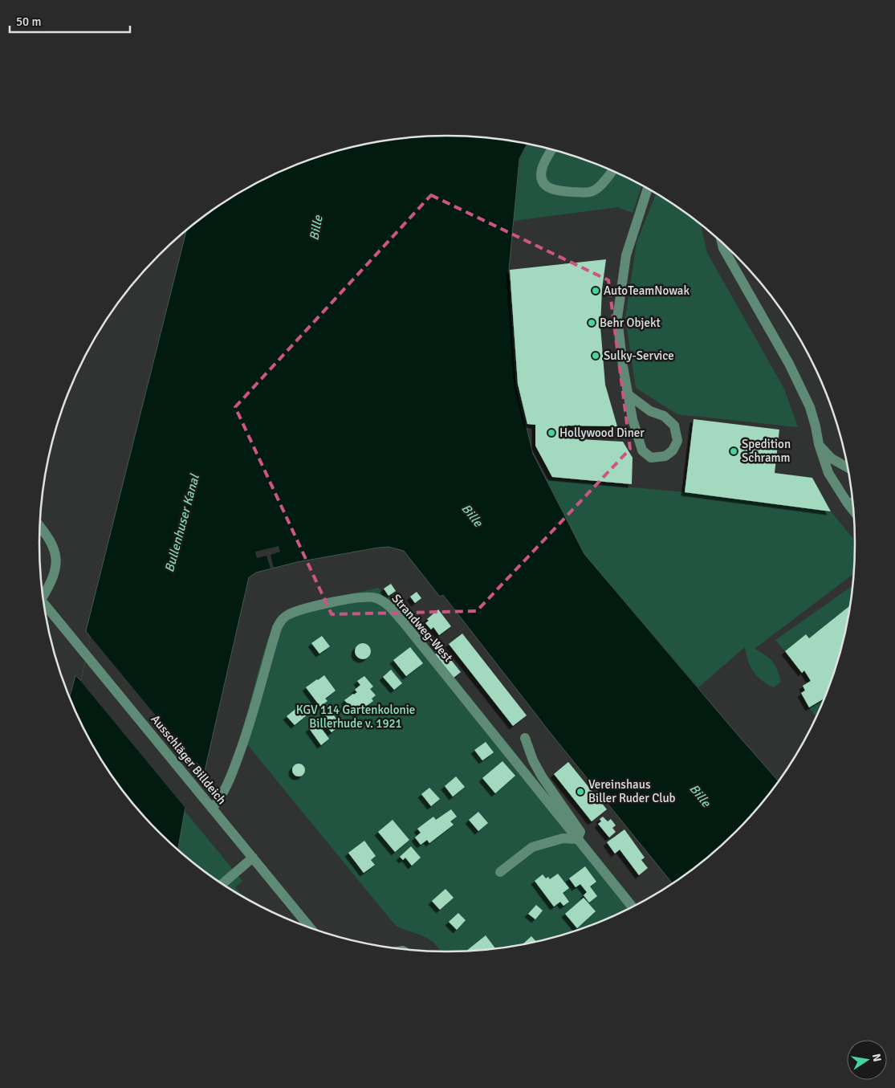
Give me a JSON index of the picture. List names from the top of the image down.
{
  "streets": {
    "street": ["Strandweg-West", "Ausschläger Billdeich"]
  },
  "crossings": [
    ["Strandweg-West", "Ausschläger Billdeich"]
  ],
  "water": ["Bille", "Bullenhuser Kanal"],
  "parks": ["KGV 114 Gartenkolonie Billerhude v. 1921"],
  "places": [
    "AutoTeamNowak",
    "Behr Objekt",
    "Sulky-Service",
    "Hollywood Diner",
    "Spedition Schramm",
    "Vereinshaus Biller Ruder Club"
  ],
  "scale_bar": "50 m",
  "north": "right"
}
